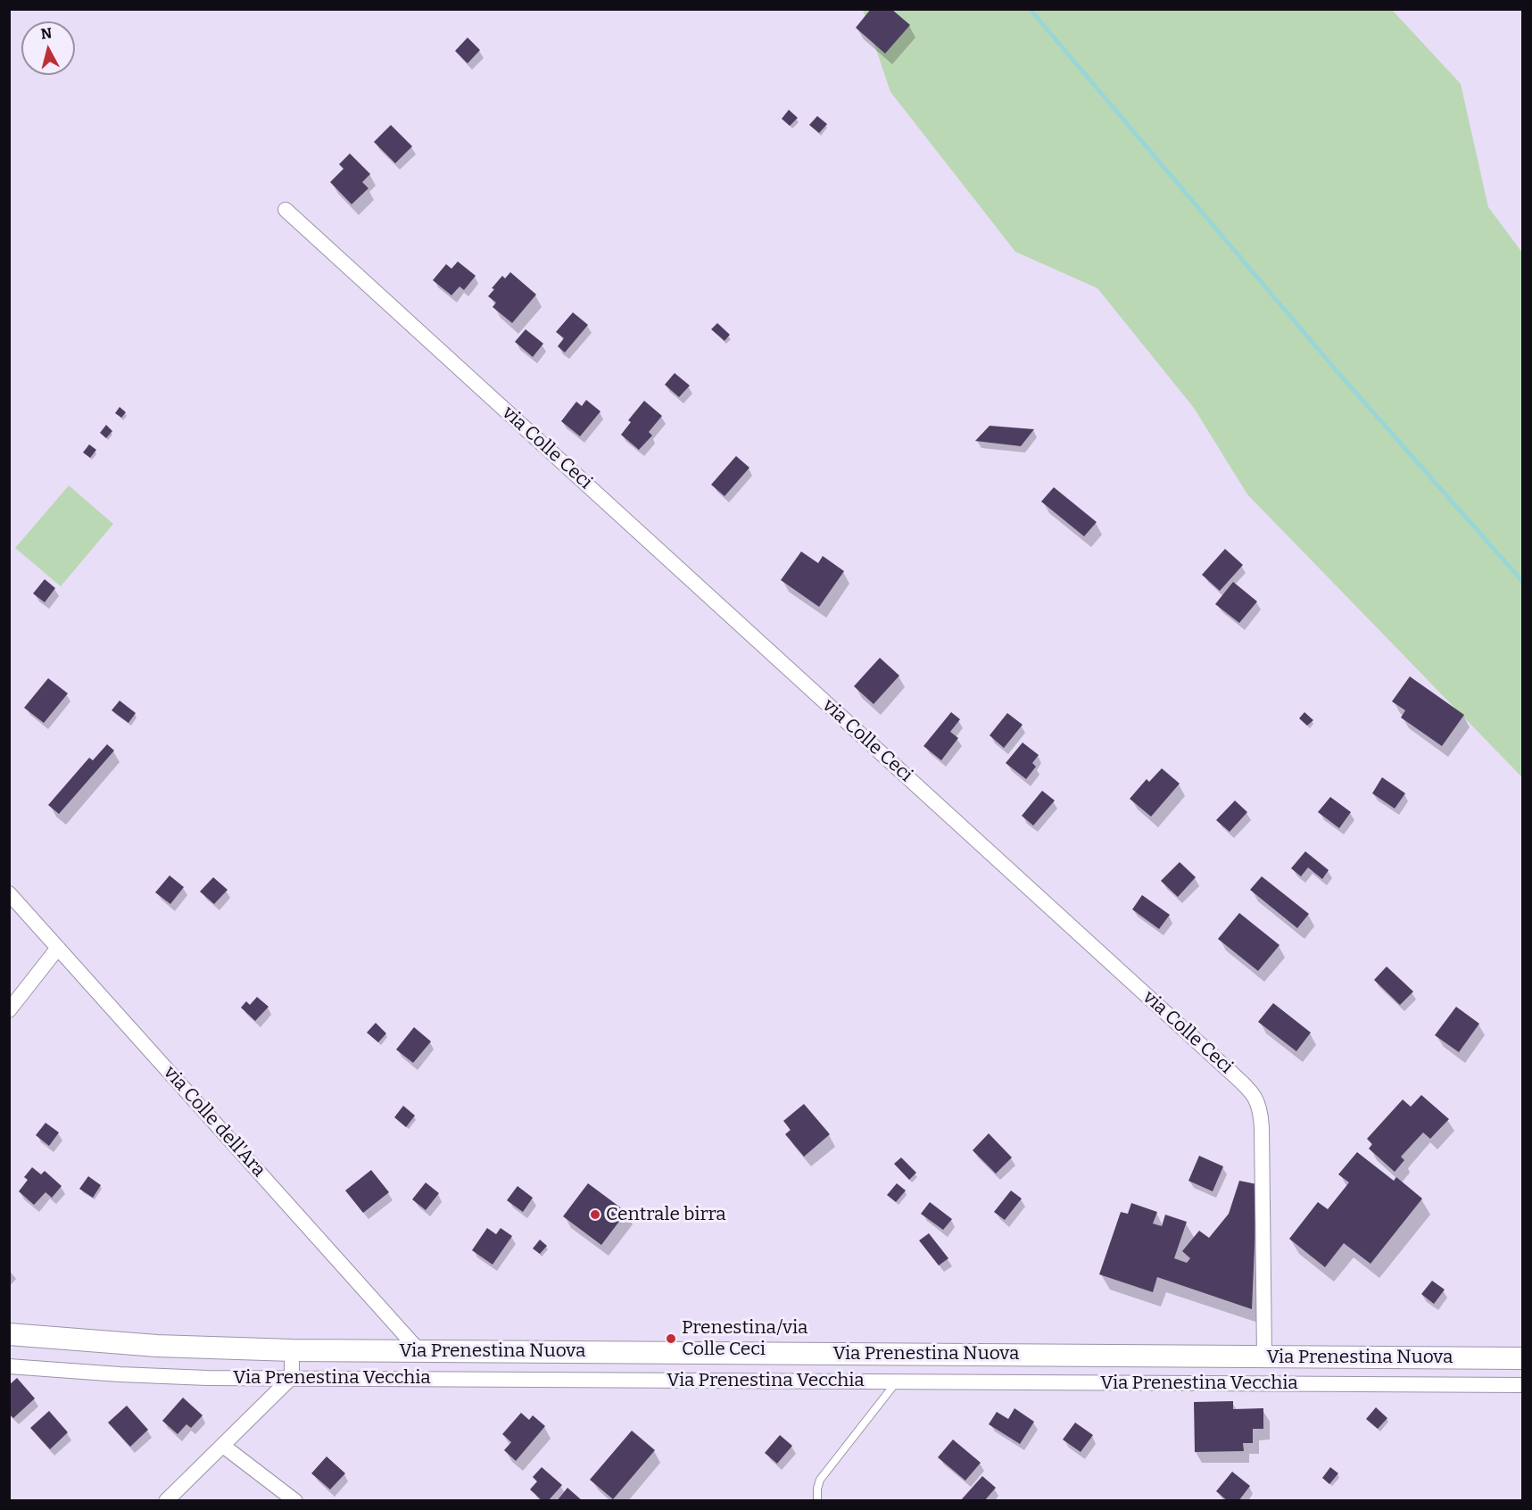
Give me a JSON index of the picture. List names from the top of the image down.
{
  "streets": {
    "main road": ["Via Prenestina Nuova"],
    "street": ["via Colle Ceci", "via Colle dell'Ara", "Via Prenestina Vecchia"]
  },
  "crossings": [
    ["via Colle Ceci", "Via Prenestina Nuova"],
    ["via Colle dell'Ara", "Via Prenestina Nuova"]
  ],
  "places": ["Centrale birra", "Prenestina/via Colle Ceci"],
  "north": "top"
}
